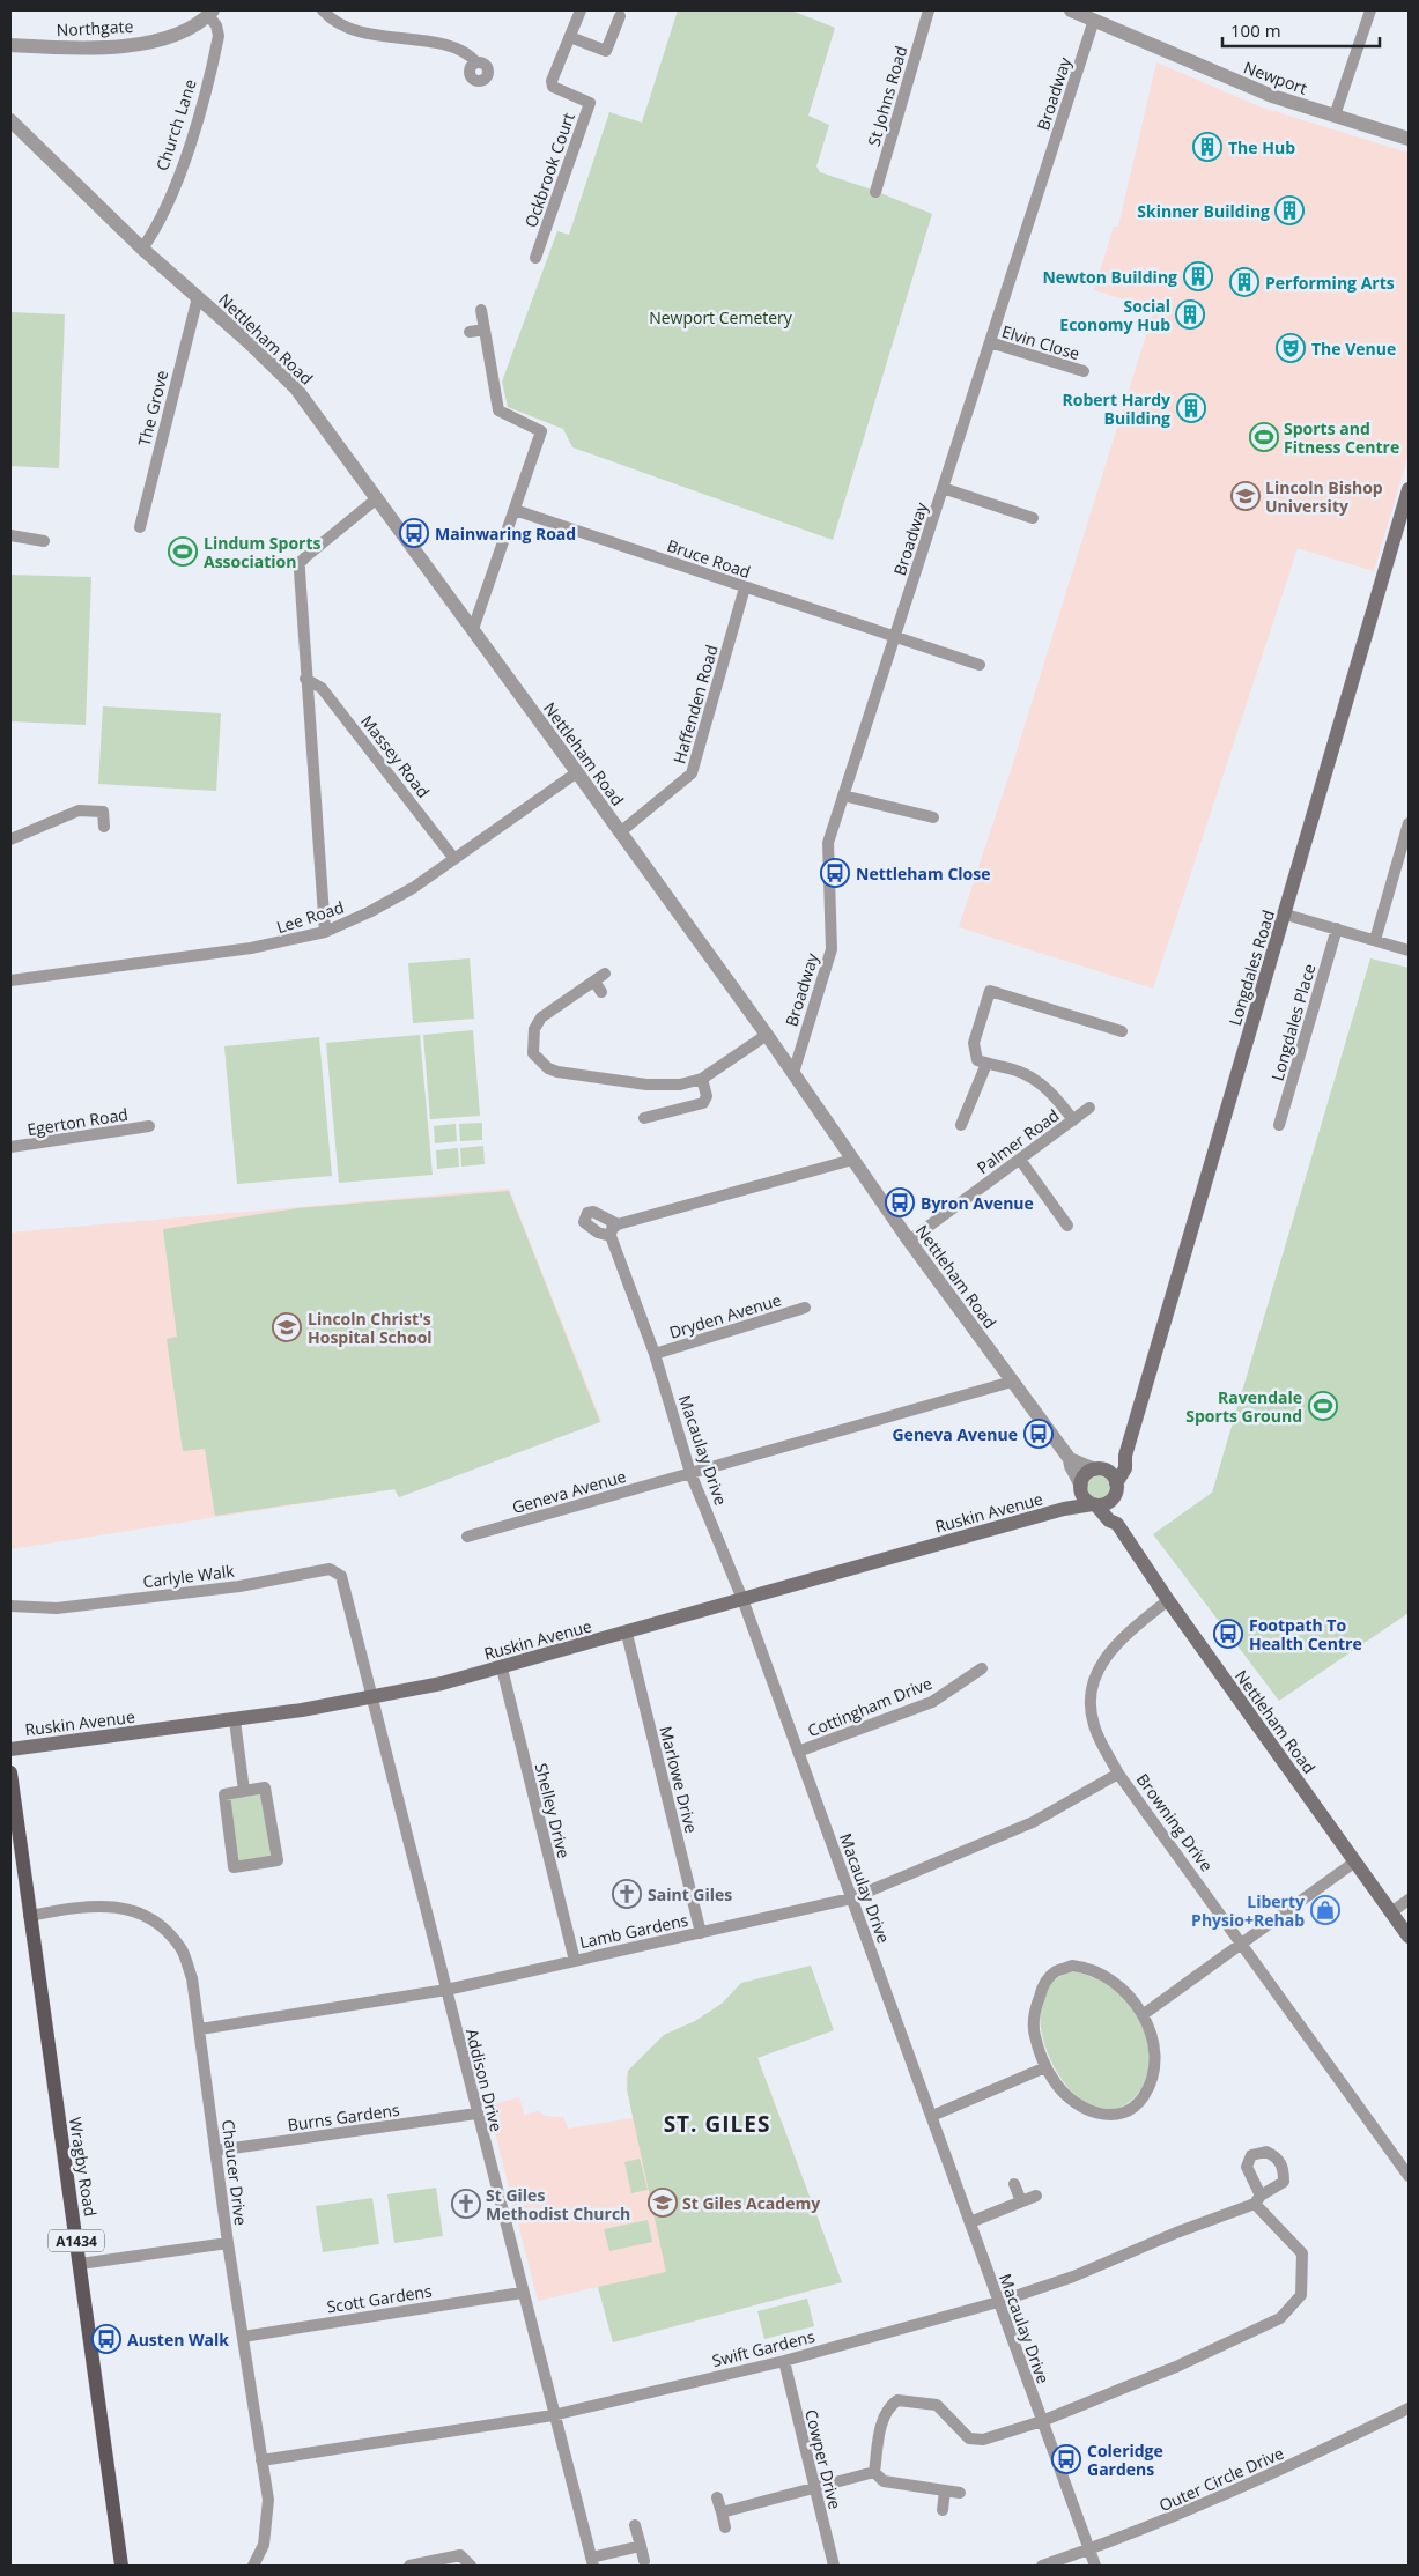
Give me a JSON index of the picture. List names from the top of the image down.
{
  "streets": {
    "main road": [
      "Nettleham Road",
      "Longdales Road",
      "Ruskin Avenue",
      "Wragby Road",
      "A1434"
    ],
    "street": [
      "Northgate",
      "Newport",
      "Broadway",
      "St Johns Road",
      "Church Lane",
      "Ockbrook Court",
      "Elvin Close",
      "The Grove",
      "Bruce Road",
      "Haffenden Road",
      "Massey Road",
      "Lee Road",
      "Longdales Place",
      "Egerton Road",
      "Palmer Road",
      "Dryden Avenue",
      "Macaulay Drive",
      "Geneva Avenue",
      "Carlyle Walk",
      "Cottingham Drive",
      "Marlowe Drive",
      "Shelley Drive",
      "Browning Drive",
      "Lamb Gardens",
      "Addison Drive",
      "Burns Gardens",
      "Chaucer Drive",
      "Scott Gardens",
      "Swift Gardens",
      "Cowper Drive",
      "Outer Circle Drive"
    ]
  },
  "crossings": [
    ["Northgate", "Church Lane"],
    ["Newport", "Broadway"],
    ["Broadway", "Nettleham Road"],
    ["Broadway", "Elvin Close"],
    ["Broadway", "Bruce Road"],
    ["Church Lane", "Nettleham Road"],
    ["Nettleham Road", "The Grove"],
    ["Nettleham Road", "Haffenden Road"],
    ["Nettleham Road", "Lee Road"],
    ["Nettleham Road", "Longdales Road"],
    ["Nettleham Road", "Palmer Road"],
    ["Nettleham Road", "Geneva Avenue"],
    ["Nettleham Road", "Ruskin Avenue"],
    ["Nettleham Road", "Browning Drive"],
    ["Bruce Road", "Haffenden Road"],
    ["Massey Road", "Lee Road"],
    ["Longdales Road", "Ruskin Avenue"],
    ["Dryden Avenue", "Macaulay Drive"],
    ["Macaulay Drive", "Geneva Avenue"],
    ["Macaulay Drive", "Ruskin Avenue"],
    ["Macaulay Drive", "Cottingham Drive"],
    ["Macaulay Drive", "Lamb Gardens"],
    ["Macaulay Drive", "Swift Gardens"],
    ["Macaulay Drive", "Outer Circle Drive"],
    ["Ruskin Avenue", "Marlowe Drive"],
    ["Ruskin Avenue", "Shelley Drive"],
    ["Ruskin Avenue", "Addison Drive"],
    ["Carlyle Walk", "Addison Drive"],
    ["Marlowe Drive", "Lamb Gardens"],
    ["Shelley Drive", "Lamb Gardens"],
    ["Browning Drive", "Lamb Gardens"],
    ["Lamb Gardens", "Addison Drive"],
    ["Lamb Gardens", "Chaucer Drive"],
    ["Addison Drive", "Burns Gardens"],
    ["Addison Drive", "Scott Gardens"],
    ["Addison Drive", "Swift Gardens"],
    ["Burns Gardens", "Chaucer Drive"],
    ["Wragby Road", "Chaucer Drive"],
    ["Chaucer Drive", "Scott Gardens"],
    ["Chaucer Drive", "Swift Gardens"],
    ["Swift Gardens", "Cowper Drive"]
  ],
  "districts": ["ST. GILES"],
  "parks": ["Newport Cemetery"],
  "places": {
    "building": [
      "The Hub",
      "Skinner Building",
      "Newton Building",
      "Performing Arts",
      "Social Economy Hub",
      "Robert Hardy Building"
    ],
    "theatre": ["The Venue"],
    "sports": ["Sports and Fitness Centre", "Lindum Sports Association", "Ravendale Sports Ground"],
    "school or university": ["Lincoln Bishop University", "Lincoln Christ's Hospital School", "St Giles Academy"],
    "bus stop": [
      "Mainwaring Road",
      "Nettleham Close",
      "Byron Avenue",
      "Geneva Avenue",
      "Footpath To Health Centre",
      "Austen Walk",
      "Coleridge Gardens"
    ],
    "church": ["Saint Giles", "St Giles Methodist Church"],
    "shop": ["Liberty Physio+Rehab"]
  },
  "scale_bar": "100 m"
}
